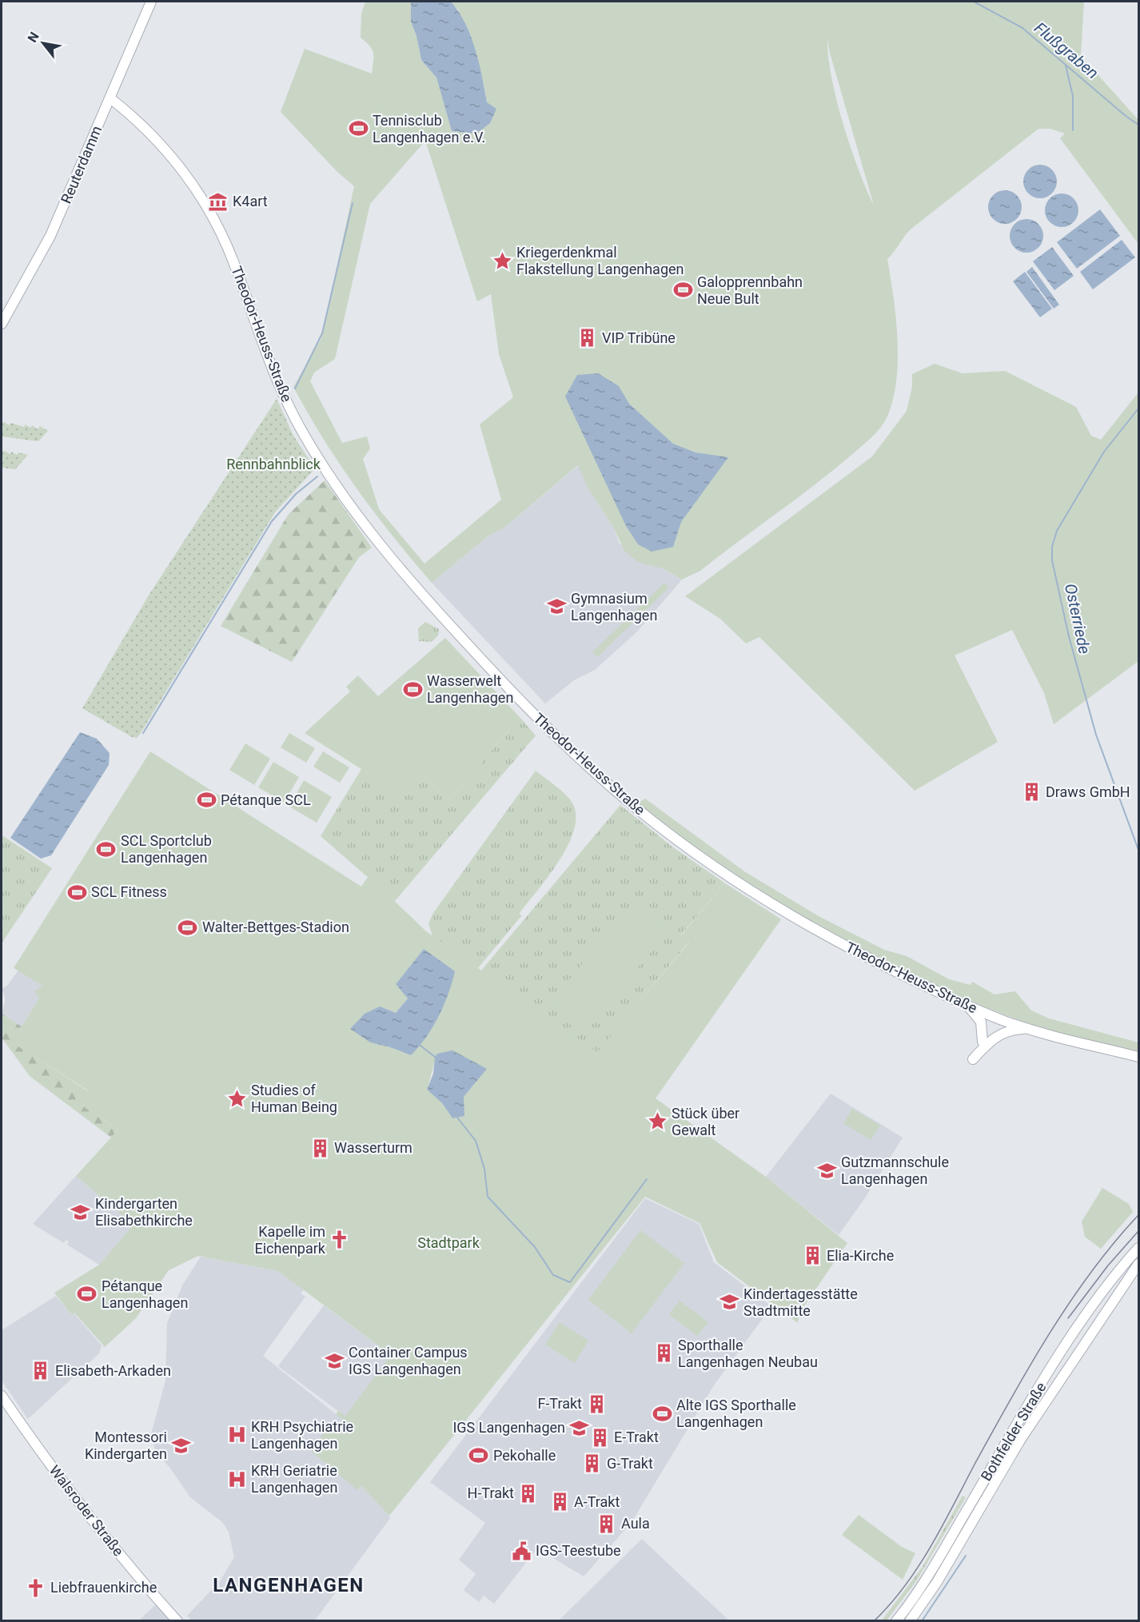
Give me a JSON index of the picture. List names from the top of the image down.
{
  "streets": {
    "street": [
      "Reuterdamm",
      "Theodor-Heuss-Straße",
      "Bothfelder Straße",
      "Walsroder Straße"
    ]
  },
  "crossings": [
    ["Reuterdamm", "Theodor-Heuss-Straße"]
  ],
  "districts": ["LANGENHAGEN"],
  "water": ["Flußgraben", "Osterriede"],
  "parks": ["Rennbahnblick", "Stadtpark"],
  "places": {
    "sports": [
      "Tennisclub Langenhagen e.V.",
      "Galopprennbahn Neue Bult",
      "Wasserwelt Langenhagen",
      "Pétanque SCL",
      "SCL Sportclub Langenhagen",
      "SCL Fitness",
      "Walter-Bettges-Stadion",
      "Pétanque Langenhagen",
      "Alte IGS Sporthalle Langenhagen",
      "Pekohalle"
    ],
    "museum": ["K4art"],
    "place": ["Kriegerdenkmal Flakstellung Langenhagen", "Studies of Human Being", "Stück über Gewalt"],
    "building": [
      "VIP Tribüne",
      "Draws GmbH",
      "Wasserturm",
      "Elia-Kirche",
      "Sporthalle Langenhagen Neubau",
      "Elisabeth-Arkaden",
      "F-Trakt",
      "E-Trakt",
      "G-Trakt",
      "H-Trakt",
      "A-Trakt",
      "Aula"
    ],
    "school or university": [
      "Gymnasium Langenhagen",
      "Gutzmannschule Langenhagen",
      "Kindergarten Elisabethkirche",
      "Kindertagesstätte Stadtmitte",
      "Container Campus IGS Langenhagen",
      "IGS Langenhagen",
      "Montessori Kindergarten"
    ],
    "church": ["Kapelle im Eichenpark", "Liebfrauenkirche"],
    "hospital": ["KRH Psychiatrie Langenhagen", "KRH Geriatrie Langenhagen"],
    "public building": ["IGS-Teestube"]
  },
  "north": "top left"
}
